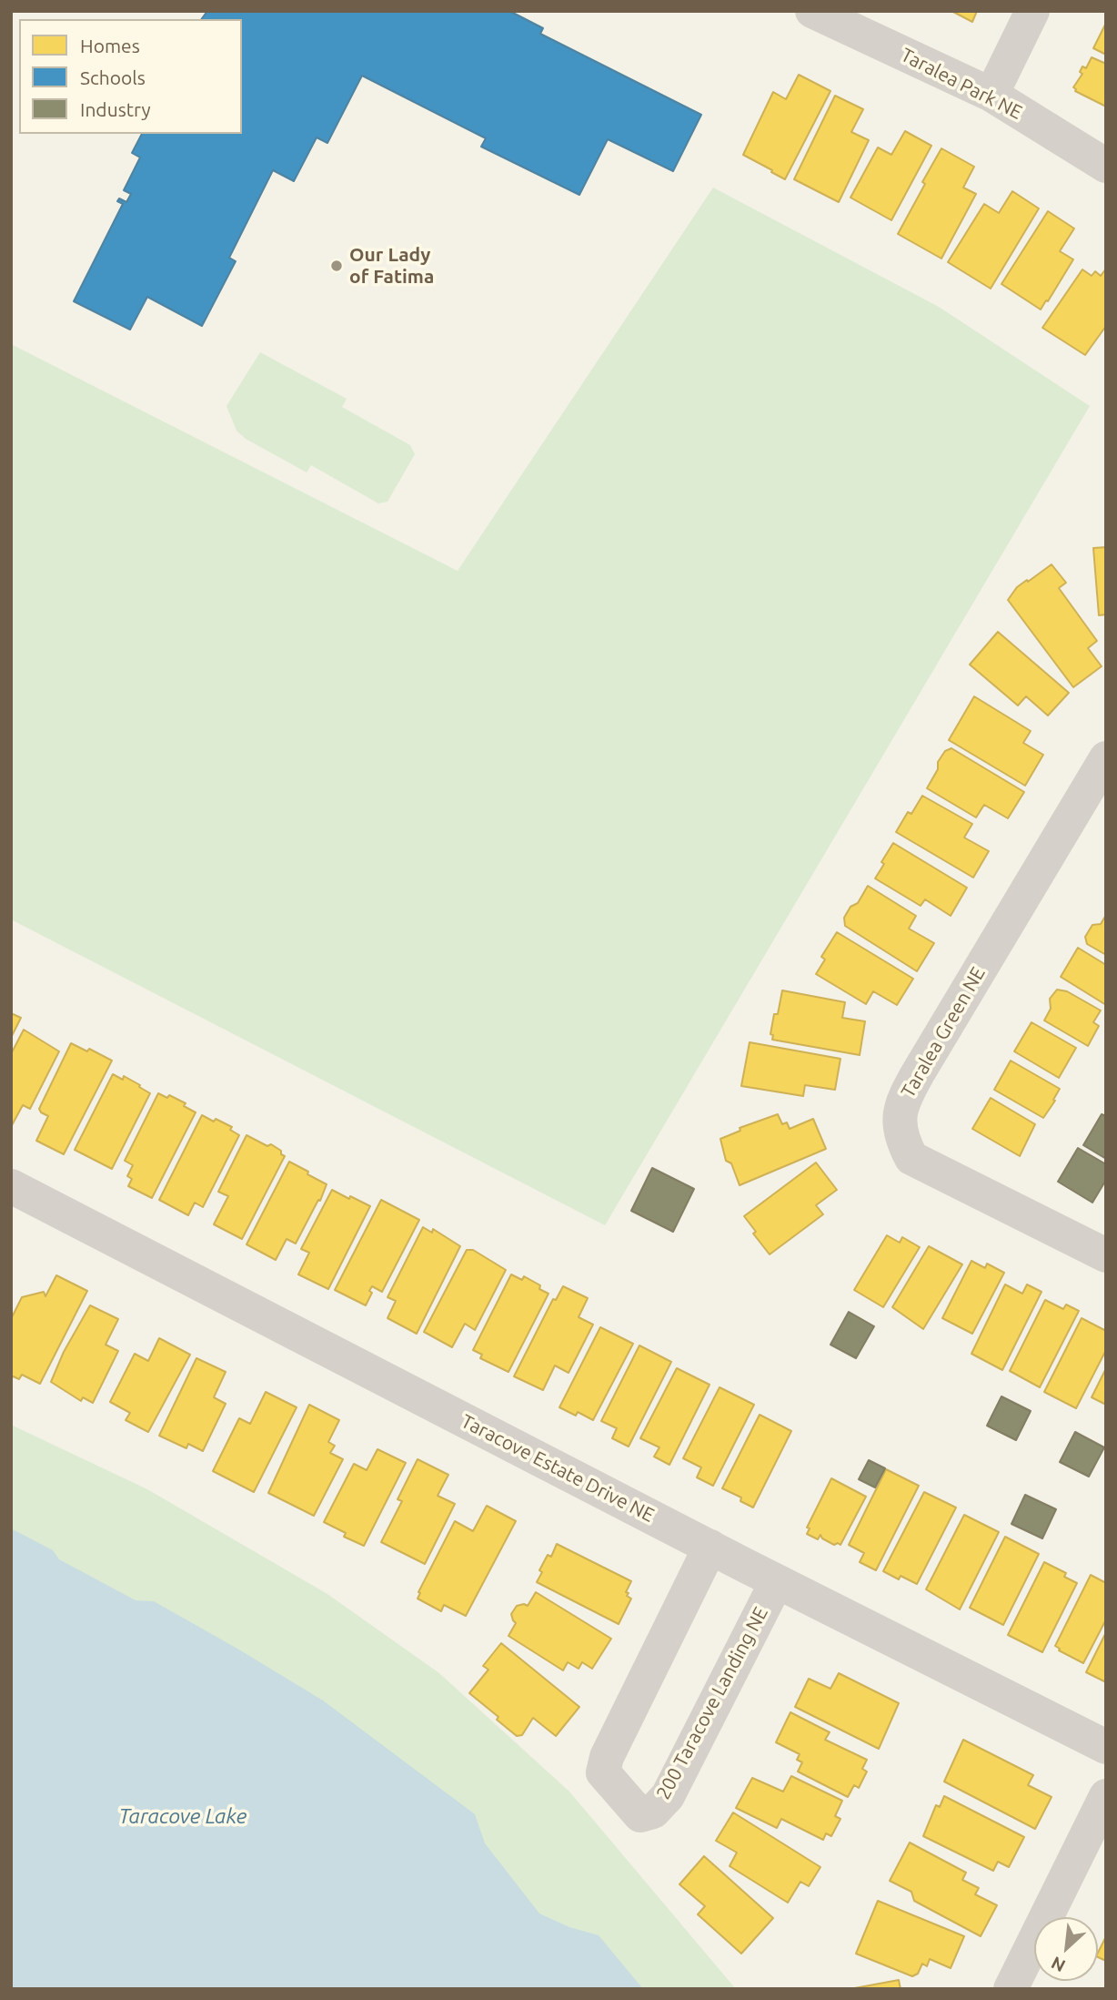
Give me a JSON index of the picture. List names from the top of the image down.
{
  "streets": {
    "street": [
      "Taralea Park NE",
      "Taralea Green NE",
      "Taracove Estate Drive NE",
      "200 Taracove Landing NE"
    ]
  },
  "crossings": [
    ["Taracove Estate Drive NE", "200 Taracove Landing NE"]
  ],
  "water": ["Taracove Lake"],
  "places": ["Our Lady of Fatima"],
  "legend": ["Homes", "Schools", "Industry"],
  "north": "bottom left"
}
